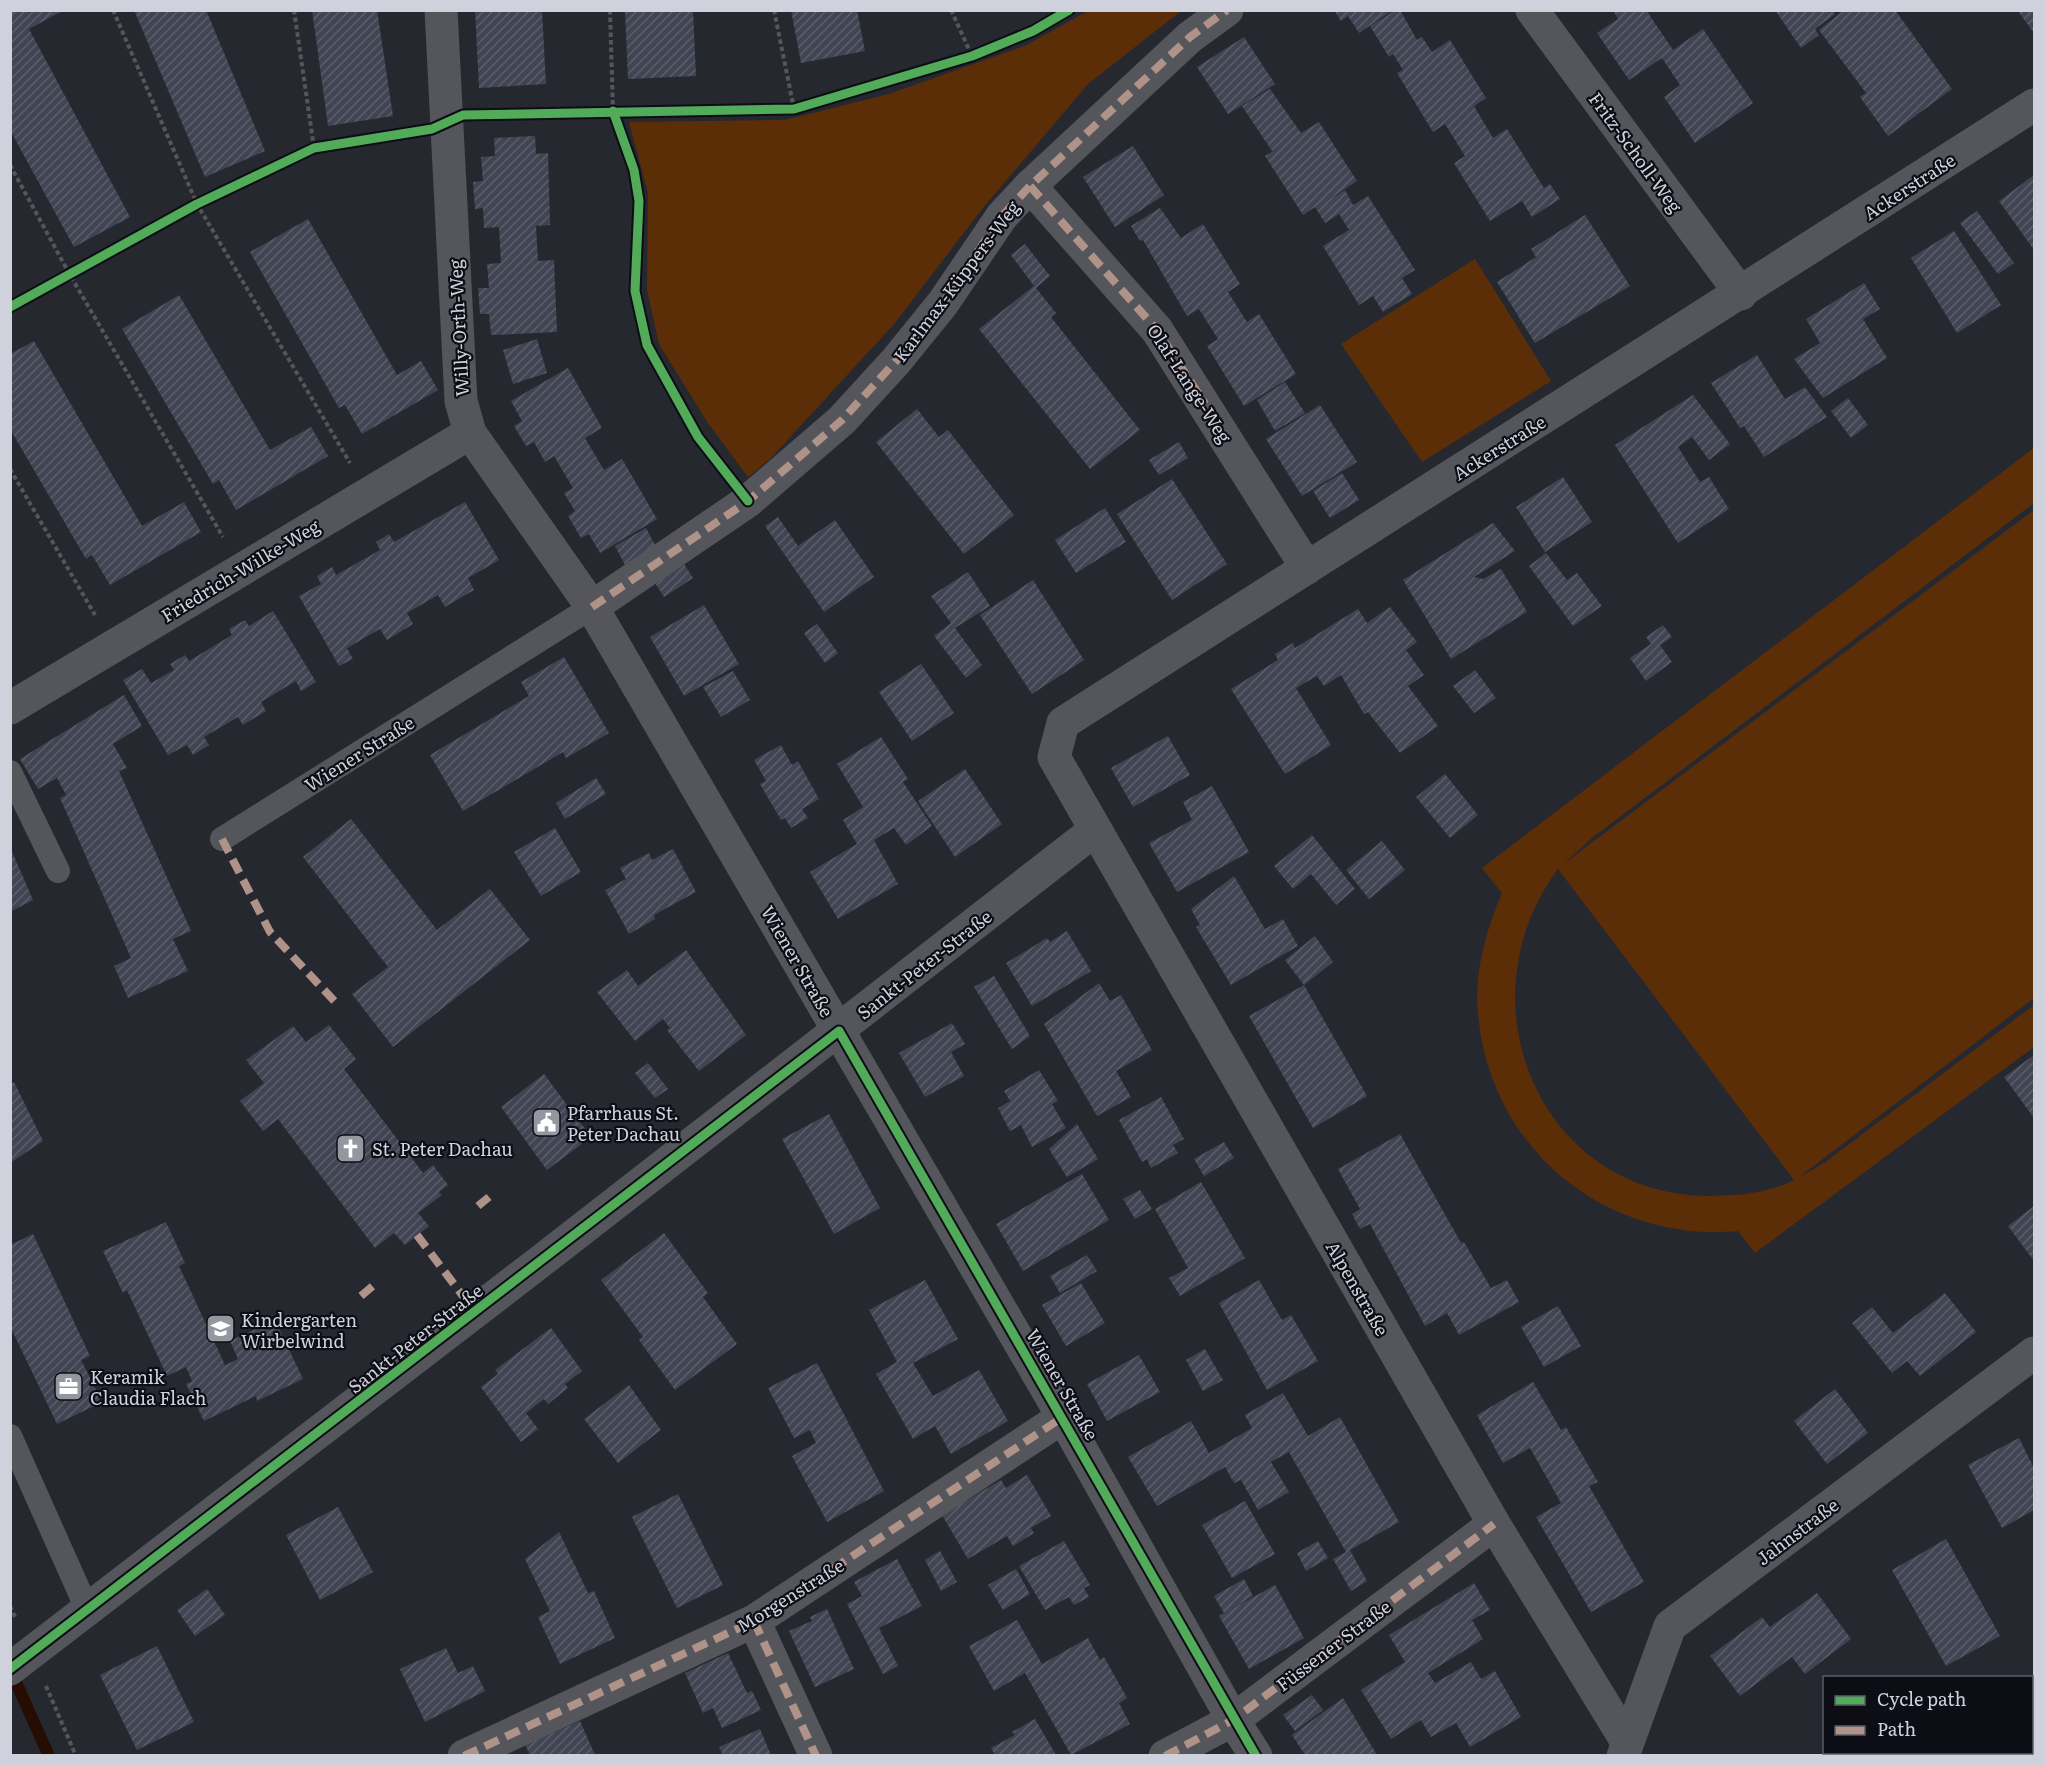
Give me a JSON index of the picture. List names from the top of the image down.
{
  "streets": {
    "street": [
      "Fritz-Scholl-Weg",
      "Ackerstraße",
      "Karlmax-Küppers-Weg",
      "Willy-Orth-Weg",
      "Olaf-Lange-Weg",
      "Friedrich-Wilke-Weg",
      "Wiener Straße",
      "Sankt-Peter-Straße",
      "Alpenstraße",
      "Jahnstraße",
      "Morgenstraße",
      "Füssener Straße"
    ]
  },
  "crossings": [
    ["Fritz-Scholl-Weg", "Ackerstraße"],
    ["Ackerstraße", "Olaf-Lange-Weg"],
    ["Ackerstraße", "Sankt-Peter-Straße"],
    ["Ackerstraße", "Alpenstraße"],
    ["Karlmax-Küppers-Weg", "Willy-Orth-Weg"],
    ["Karlmax-Küppers-Weg", "Olaf-Lange-Weg"],
    ["Karlmax-Küppers-Weg", "Wiener Straße"],
    ["Willy-Orth-Weg", "Friedrich-Wilke-Weg"],
    ["Willy-Orth-Weg", "Wiener Straße"],
    ["Wiener Straße", "Sankt-Peter-Straße"],
    ["Wiener Straße", "Morgenstraße"],
    ["Wiener Straße", "Füssener Straße"],
    ["Sankt-Peter-Straße", "Alpenstraße"],
    ["Alpenstraße", "Jahnstraße"],
    ["Alpenstraße", "Füssener Straße"]
  ],
  "places": {
    "public building": ["Pfarrhaus St. Peter Dachau"],
    "church": ["St. Peter Dachau"],
    "school or university": ["Kindergarten Wirbelwind"],
    "office": ["Keramik Claudia Flach"]
  },
  "legend": ["Cycle path", "Path"]
}
